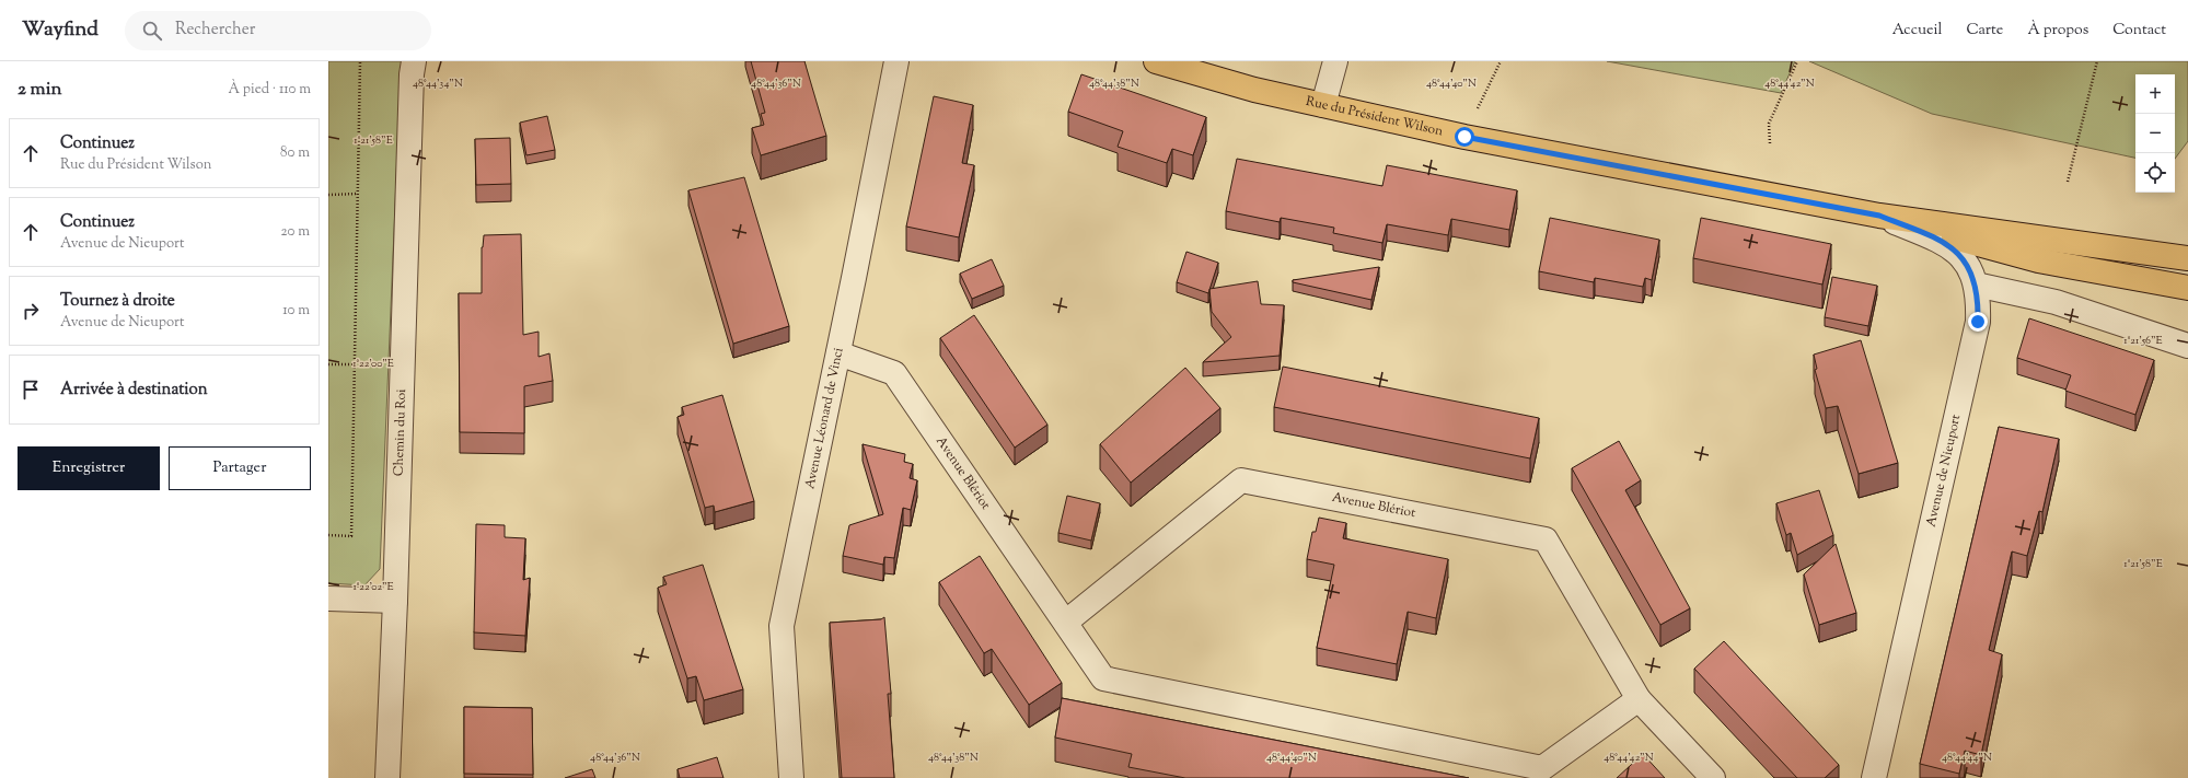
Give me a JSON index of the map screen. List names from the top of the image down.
{
  "streets": {
    "main road": ["Rue du Président Wilson"],
    "street": [
      "Avenue Léonard de Vinci",
      "Chemin du Roi",
      "Avenue de Nieuport",
      "Avenue Blériot"
    ]
  },
  "crossings": [
    ["Rue du Président Wilson", "Avenue de Nieuport"],
    ["Avenue Léonard de Vinci", "Avenue Blériot"]
  ],
  "page": {
    "header": "Wayfind",
    "search": "Rechercher",
    "nav": [
      "Accueil",
      "Carte",
      "À propos",
      "Contact"
    ],
    "heading": ["2 min", "À pied · 110 m"],
    "map_buttons": ["+", "−"],
    "list": [
      ["Continuez", "Rue du Président Wilson", "80 m"],
      ["Continuez", "Avenue de Nieuport", "20 m"],
      ["Tournez à droite", "Avenue de Nieuport", "10 m"],
      "Arrivée à destination"
    ],
    "buttons": ["Enregistrer", "Partager"]
  },
  "coordinates": [
    "48°44'34\"N",
    "48°44'36\"N",
    "48°44'38\"N",
    "48°44'42\"N",
    "48°44'40\"N",
    "1°21'58\"E",
    "1°21'56\"E",
    "1°22'00\"E",
    "1°22'02\"E",
    "48°44'44\"N"
  ]
}
